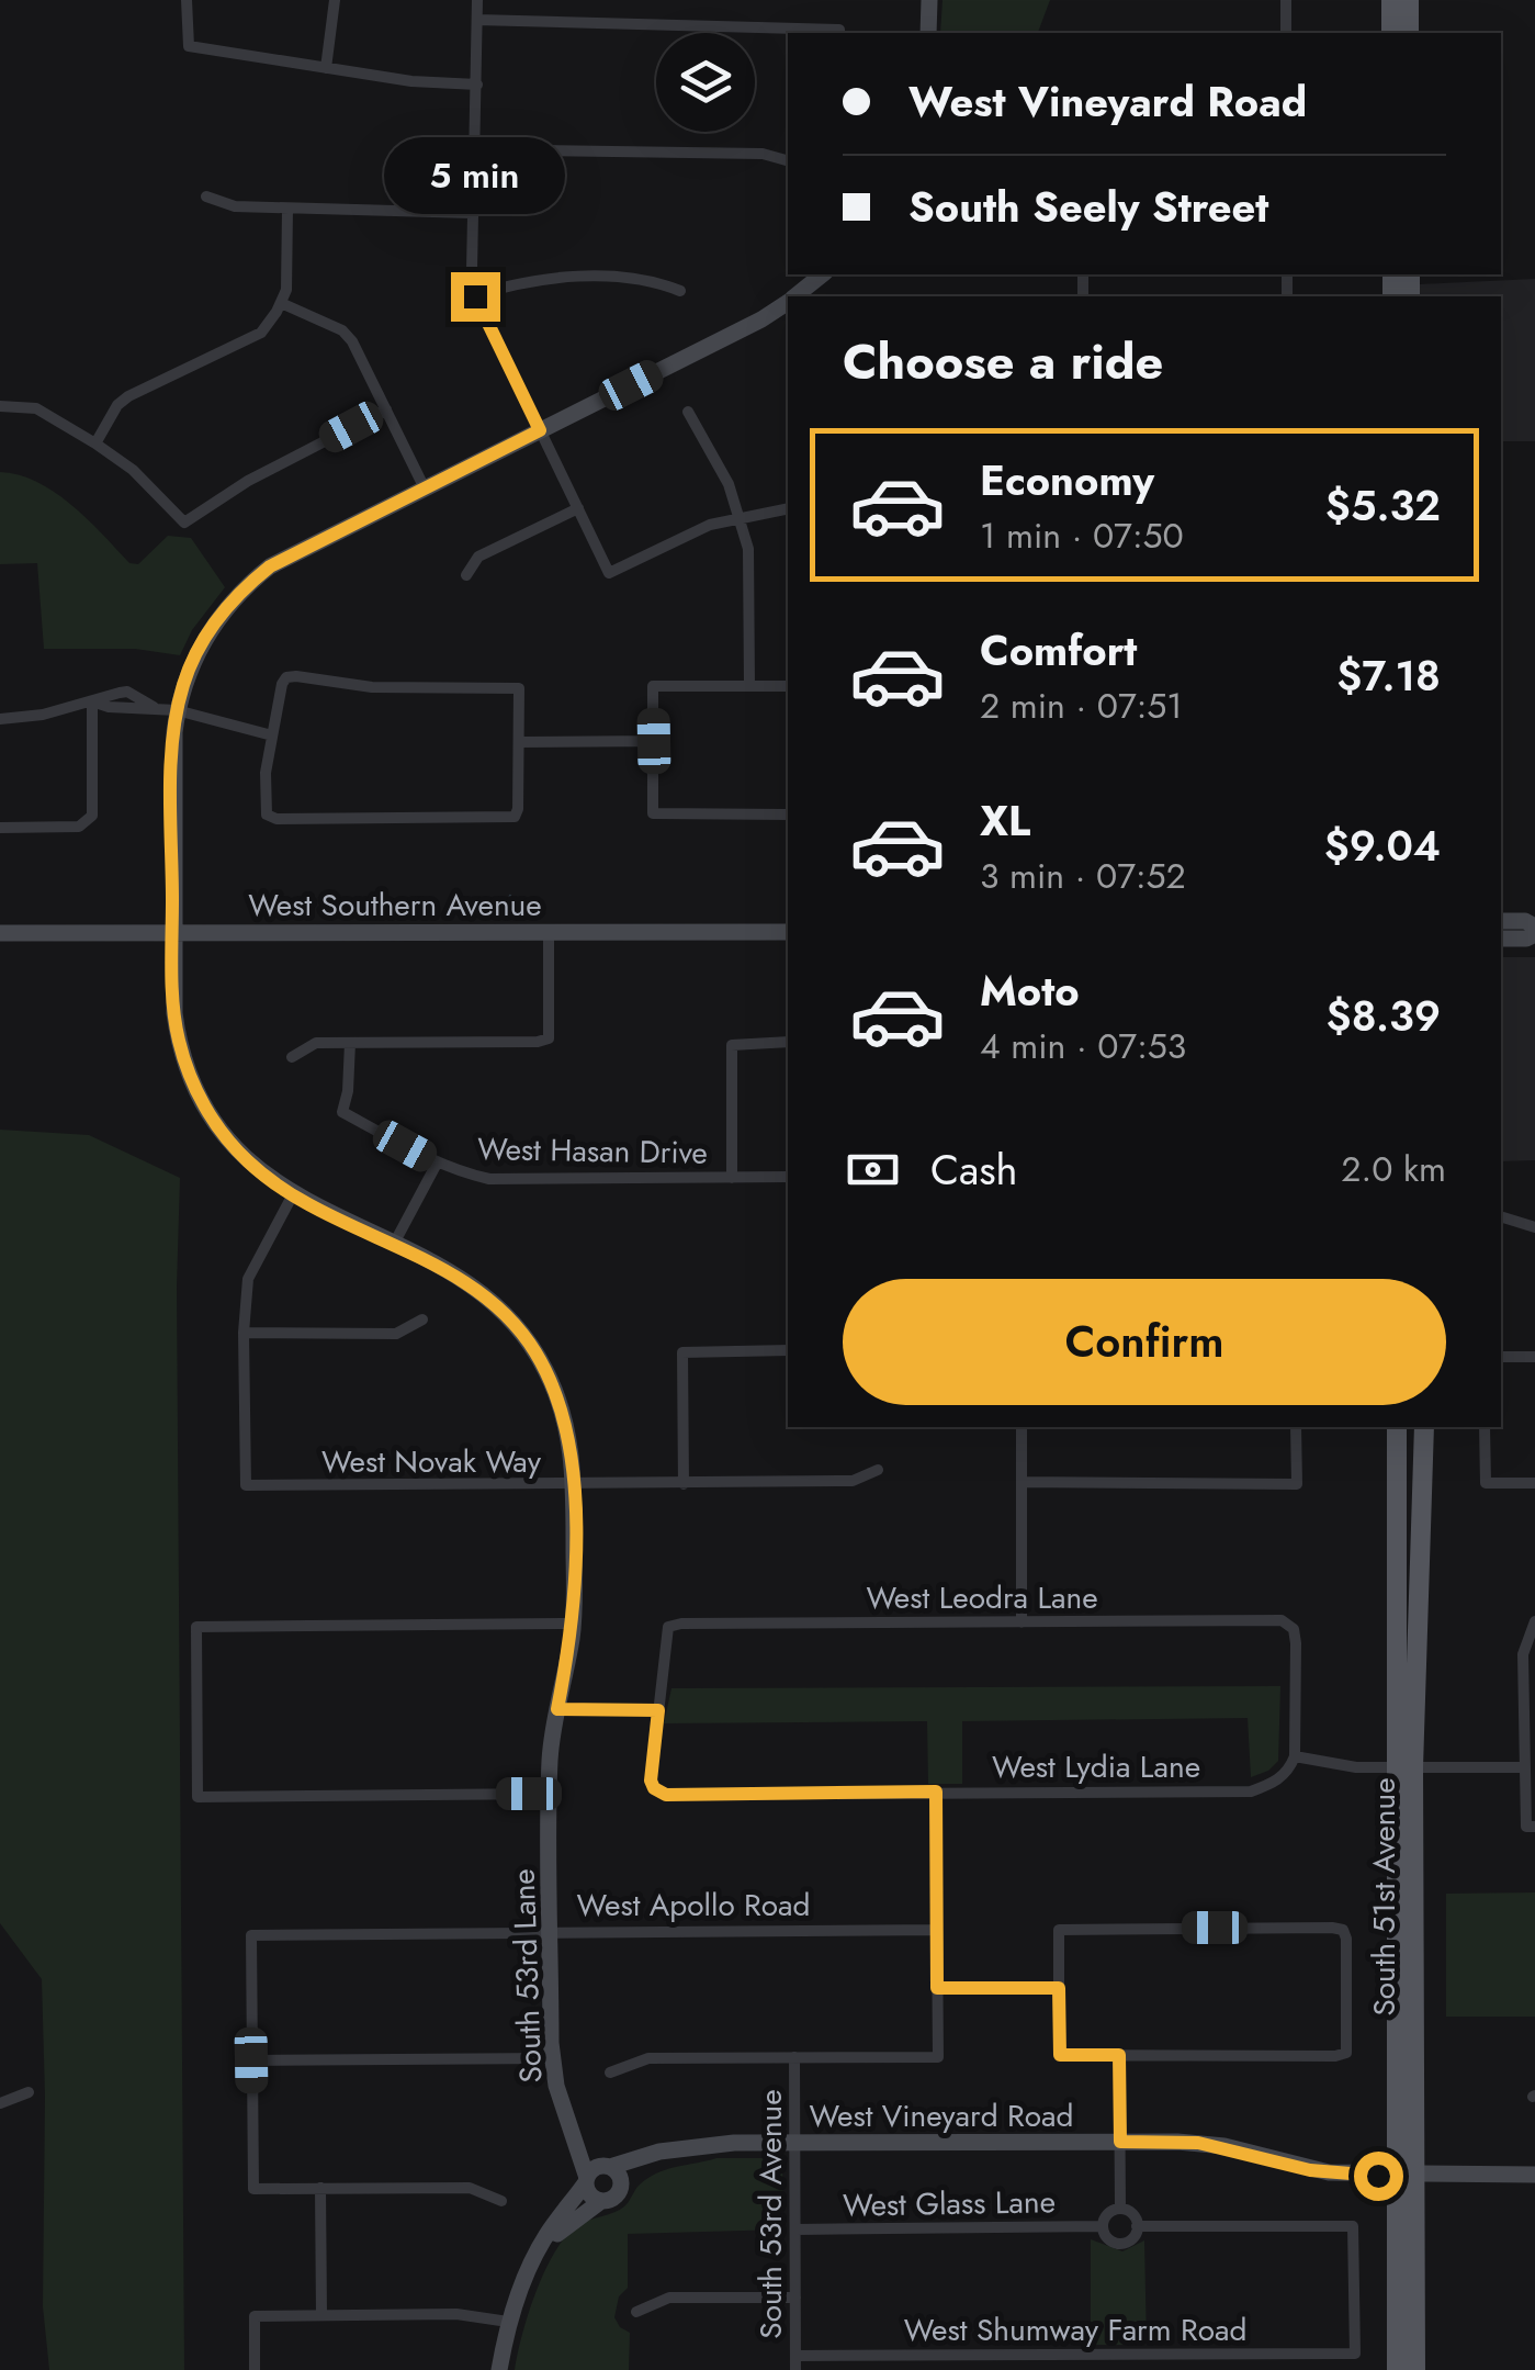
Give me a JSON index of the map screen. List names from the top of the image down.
{
  "streets": {
    "main road": ["South 51st Avenue"],
    "street": [
      "West Southern Avenue",
      "West Hasan Drive",
      "West Novak Way",
      "West Leodra Lane",
      "West Lydia Lane",
      "West Apollo Road",
      "South 53rd Lane",
      "West Vineyard Road",
      "West Glass Lane",
      "South 53rd Avenue",
      "West Shumway Farm Road"
    ]
  },
  "crossings": [
    ["West Southern Avenue", "South 53rd Lane"],
    ["West Novak Way", "South 53rd Lane"],
    ["West Leodra Lane", "West Lydia Lane"],
    ["South 51st Avenue", "West Vineyard Road"],
    ["West Apollo Road", "South 53rd Lane"],
    ["South 53rd Lane", "West Vineyard Road"],
    ["West Vineyard Road", "South 53rd Avenue"],
    ["West Glass Lane", "South 53rd Avenue"],
    ["West Glass Lane", "West Shumway Farm Road"],
    ["South 53rd Avenue", "West Shumway Farm Road"]
  ],
  "page": {
    "banner": ["West Vineyard Road", "South Seely Street"],
    "bubble": "5 min",
    "heading": "Choose a ride",
    "list": [
      {
        "name": "Economy",
        "note": "1 min · 07:50",
        "value": "$5.32"
      },
      {
        "name": "Comfort",
        "note": "2 min · 07:51",
        "value": "$7.18"
      },
      {
        "name": "XL",
        "note": "3 min · 07:52",
        "value": "$9.04"
      },
      {
        "name": "Moto",
        "note": "4 min · 07:53",
        "value": "$8.39"
      }
    ],
    "pay": ["Cash", "2.0 km"],
    "buttons": "Confirm"
  }
}
